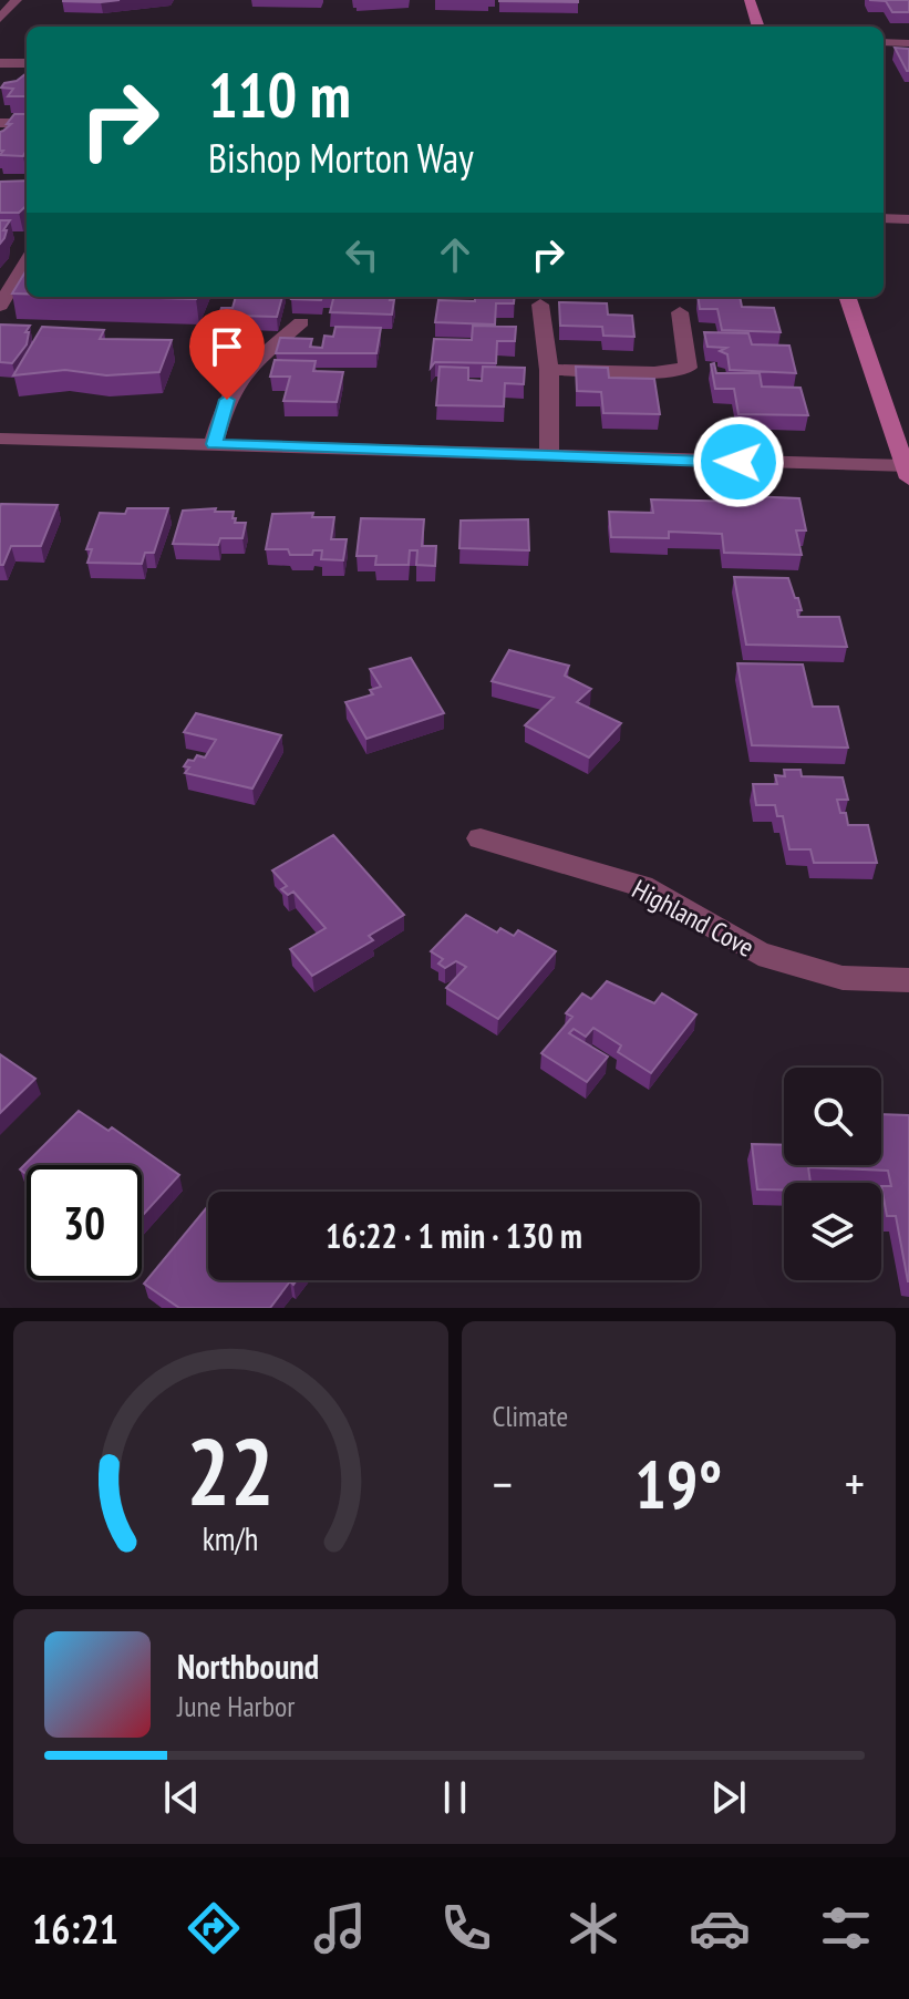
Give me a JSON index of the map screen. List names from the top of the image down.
{
  "streets": {
    "street": ["Highland Cove"]
  },
  "page": {
    "turn": ["110 m", "Bishop Morton Way"],
    "limit": "30",
    "trip": "16:22 · 1 min · 130 m",
    "tile": "Climate",
    "heat": ["−", "19°", "+"],
    "song": ["Northbound", "June Harbor"],
    "tabs": "16:21",
    "gauge": ["22", "km/h"]
  }
}
